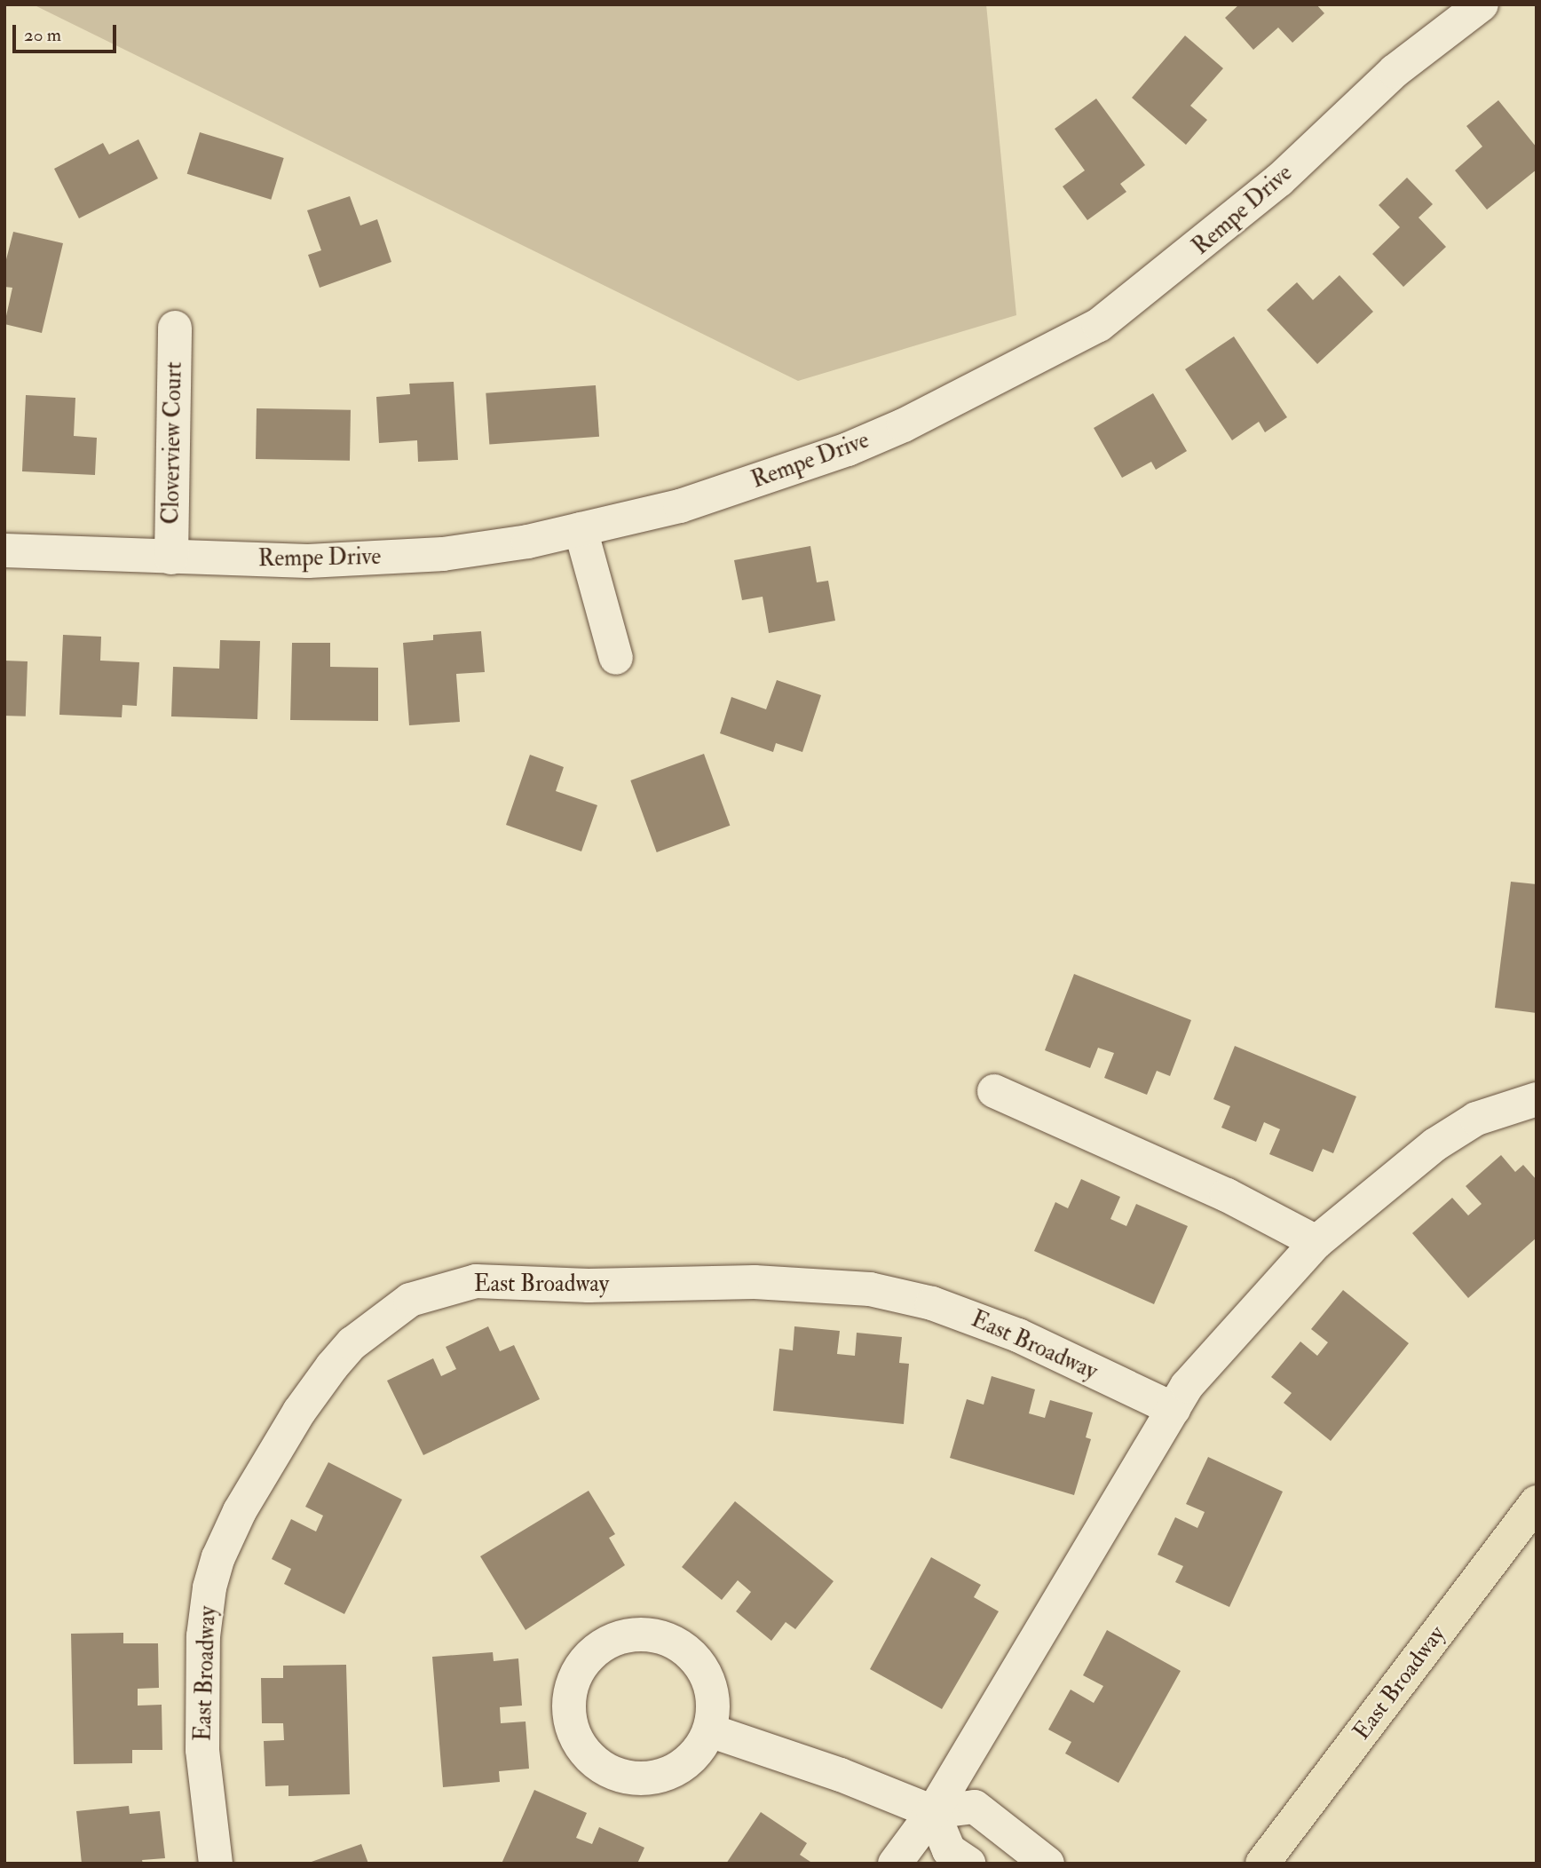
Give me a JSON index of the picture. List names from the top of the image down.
{
  "streets": {
    "main road": ["East Broadway"],
    "street": ["Rempe Drive", "Cloverview Court"]
  },
  "crossings": [
    ["Rempe Drive", "Cloverview Court"]
  ],
  "scale_bar": "20 m"
}
